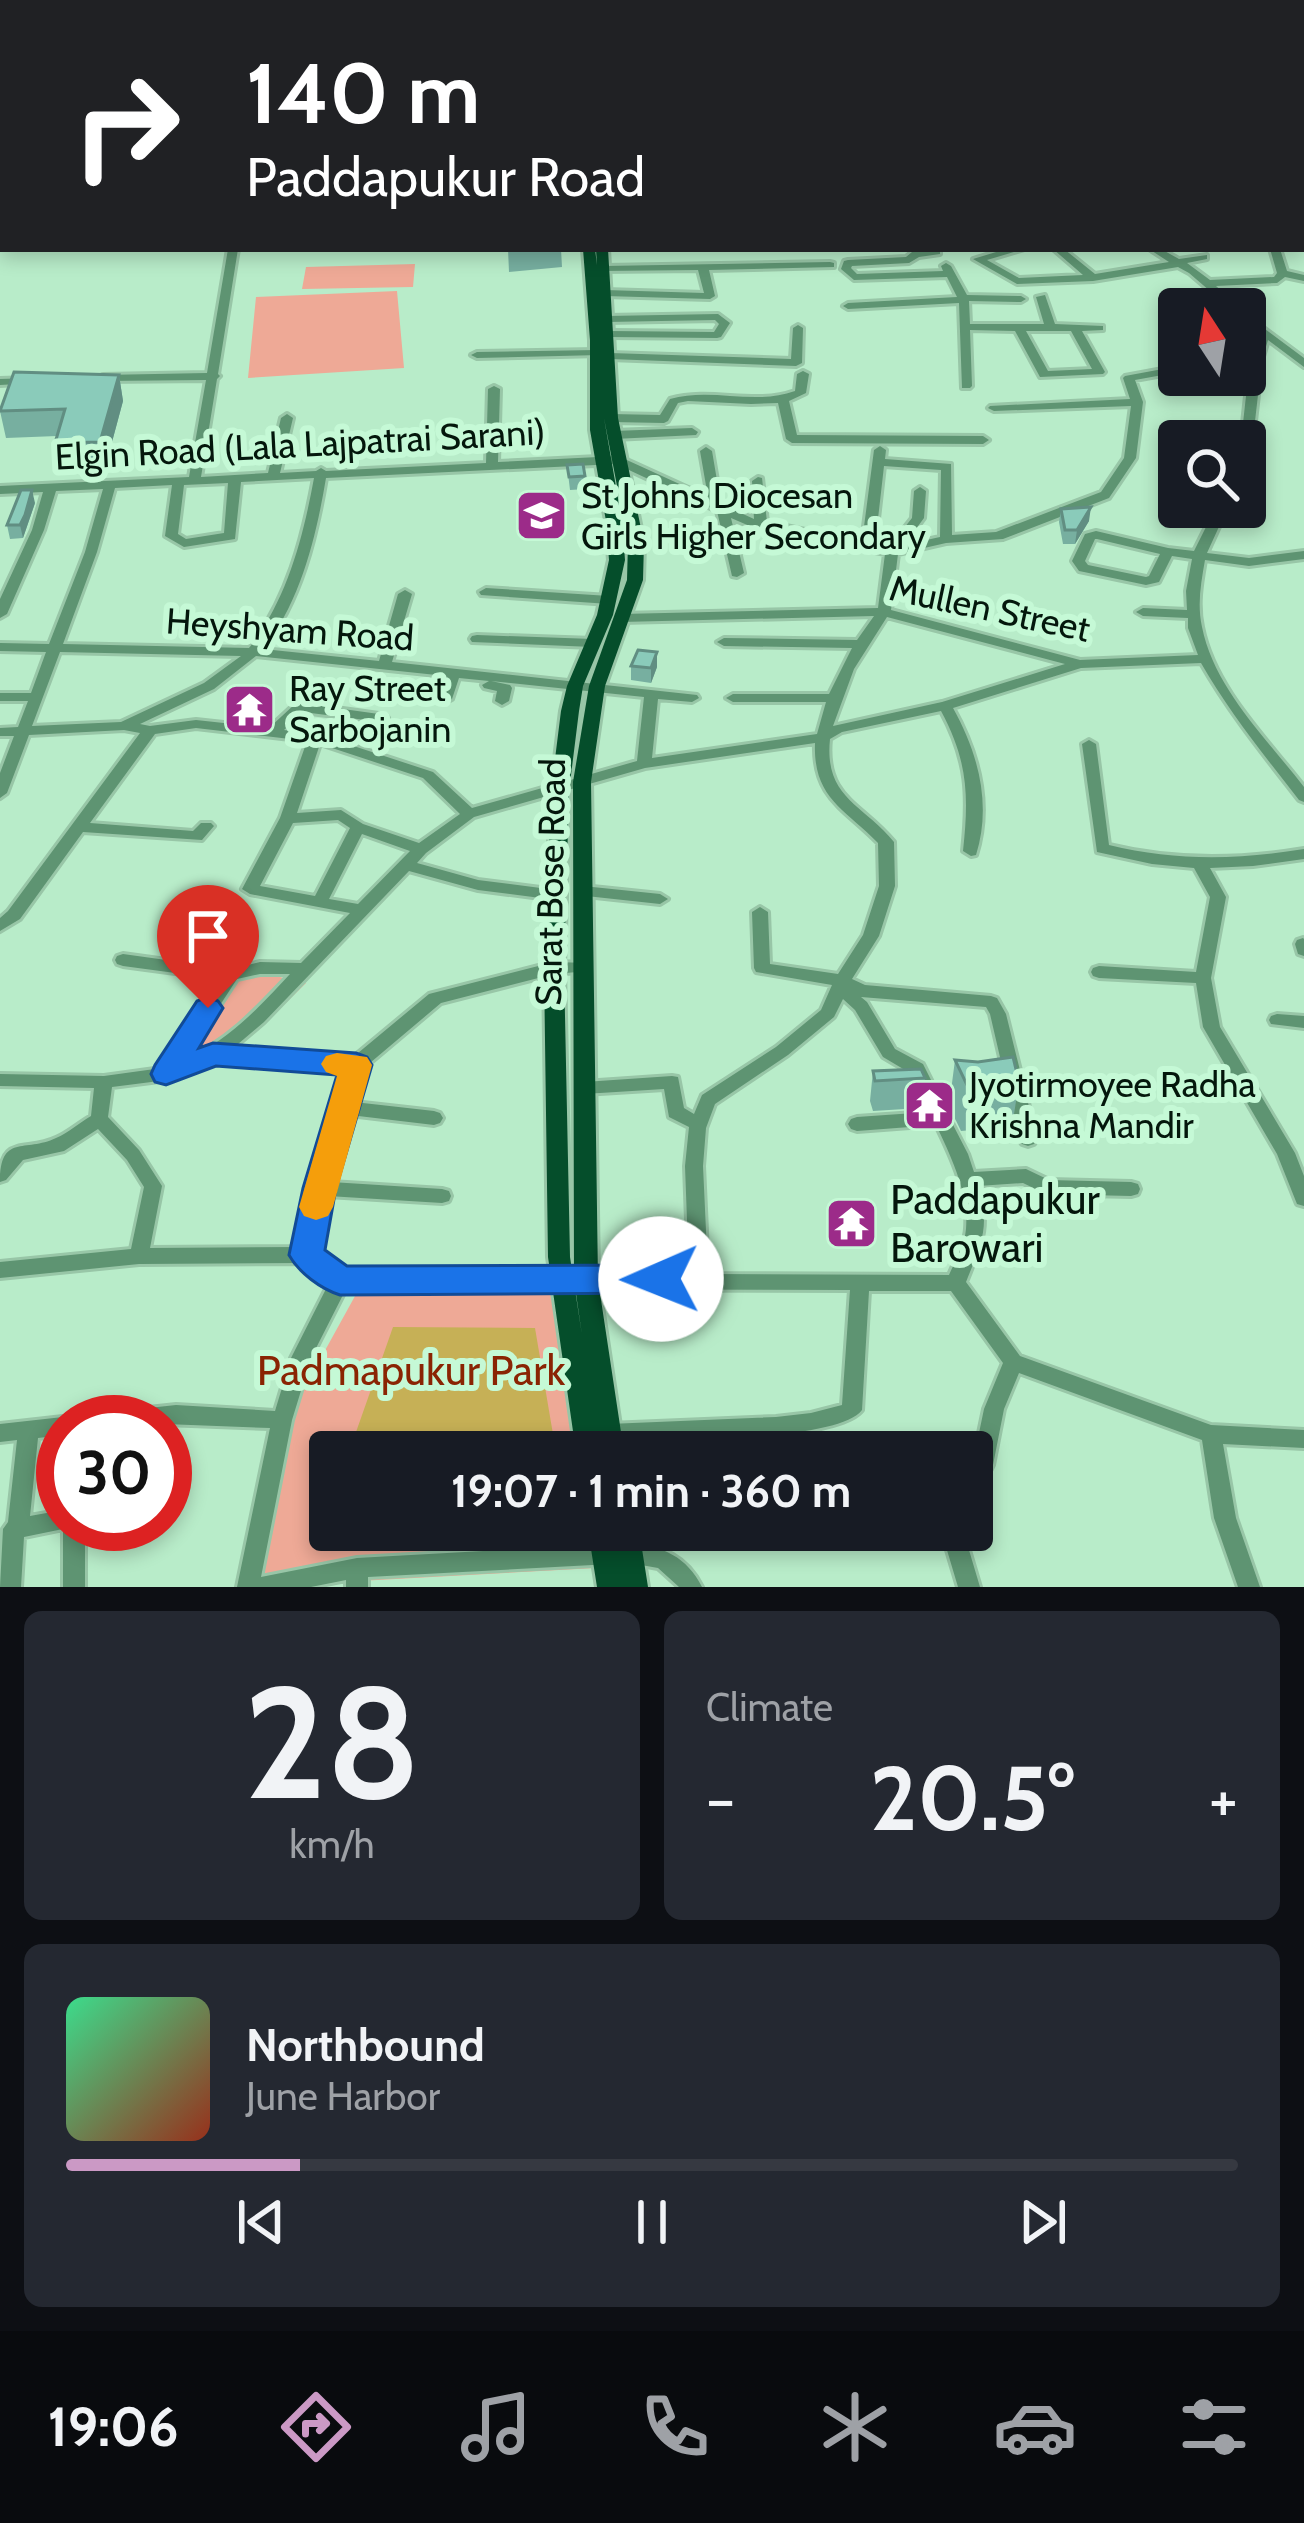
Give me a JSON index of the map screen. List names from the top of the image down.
{
  "streets": {
    "main road": ["Sarat Bose Road"],
    "street": ["Elgin Road (Lala Lajpatrai Sarani)", "Mullen Street", "Heyshyam Road"]
  },
  "crossings": [
    ["Elgin Road (Lala Lajpatrai Sarani)", "Sarat Bose Road"],
    ["Mullen Street", "Sarat Bose Road"],
    ["Heyshyam Road", "Sarat Bose Road"]
  ],
  "parks": ["Padmapukur Park"],
  "places": {
    "school or university": ["St Johns Diocesan Girls Higher Secondary"],
    "temple": ["Ray Street Sarbojanin", "Jyotirmoyee Radha Krishna Mandir", "Paddapukur Barowari"]
  },
  "north": "top",
  "page": {
    "turn": ["140 m", "Paddapukur Road"],
    "limit": "30",
    "trip": "19:07 · 1 min · 360 m",
    "tile": [
      ["28", "km/h"],
      "Climate"
    ],
    "heat": ["−", "20.5°", "+"],
    "song": ["Northbound", "June Harbor"],
    "tabs": "19:06"
  }
}
